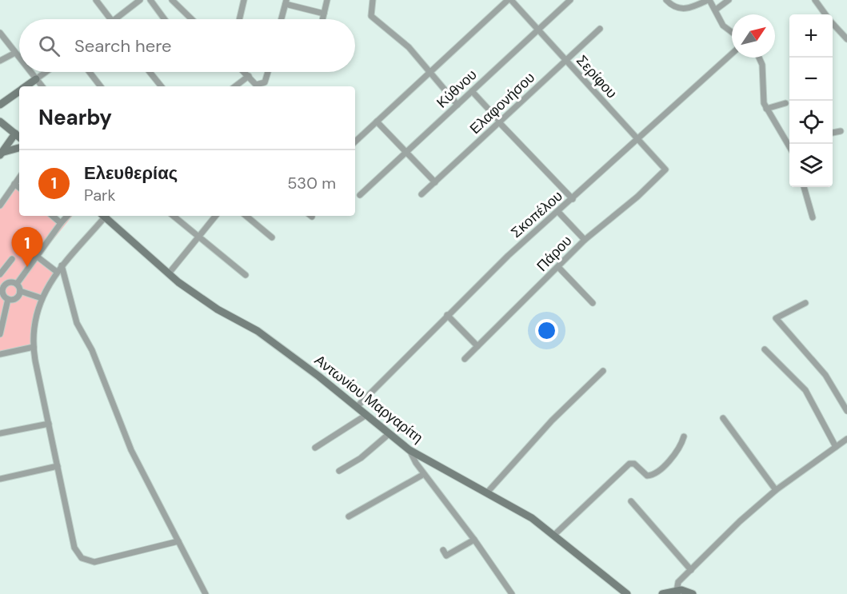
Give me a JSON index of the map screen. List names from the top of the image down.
{
  "streets": {
    "street": [
      "Σερίφου",
      "Κύθνου",
      "Ελαφονήσου",
      "Σκοπέλου",
      "Πάρου",
      "Αντωνίου Μαργαρίτη"
    ]
  },
  "crossings": [
    ["Σερίφου", "Κύθνου"],
    ["Σερίφου", "Ελαφονήσου"],
    ["Σερίφου", "Σκοπέλου"],
    ["Σερίφου", "Πάρου"],
    ["Σκοπέλου", "Αντωνίου Μαργαρίτη"]
  ],
  "north": "top right",
  "page": {
    "map_buttons": ["+", "−"],
    "search": "Search here",
    "heading": "Nearby",
    "list": [
      {
        "mark": "1",
        "name": "Ελευθερίας",
        "note": "Park",
        "value": "530 m"
      }
    ],
    "pins": "1"
  }
}
